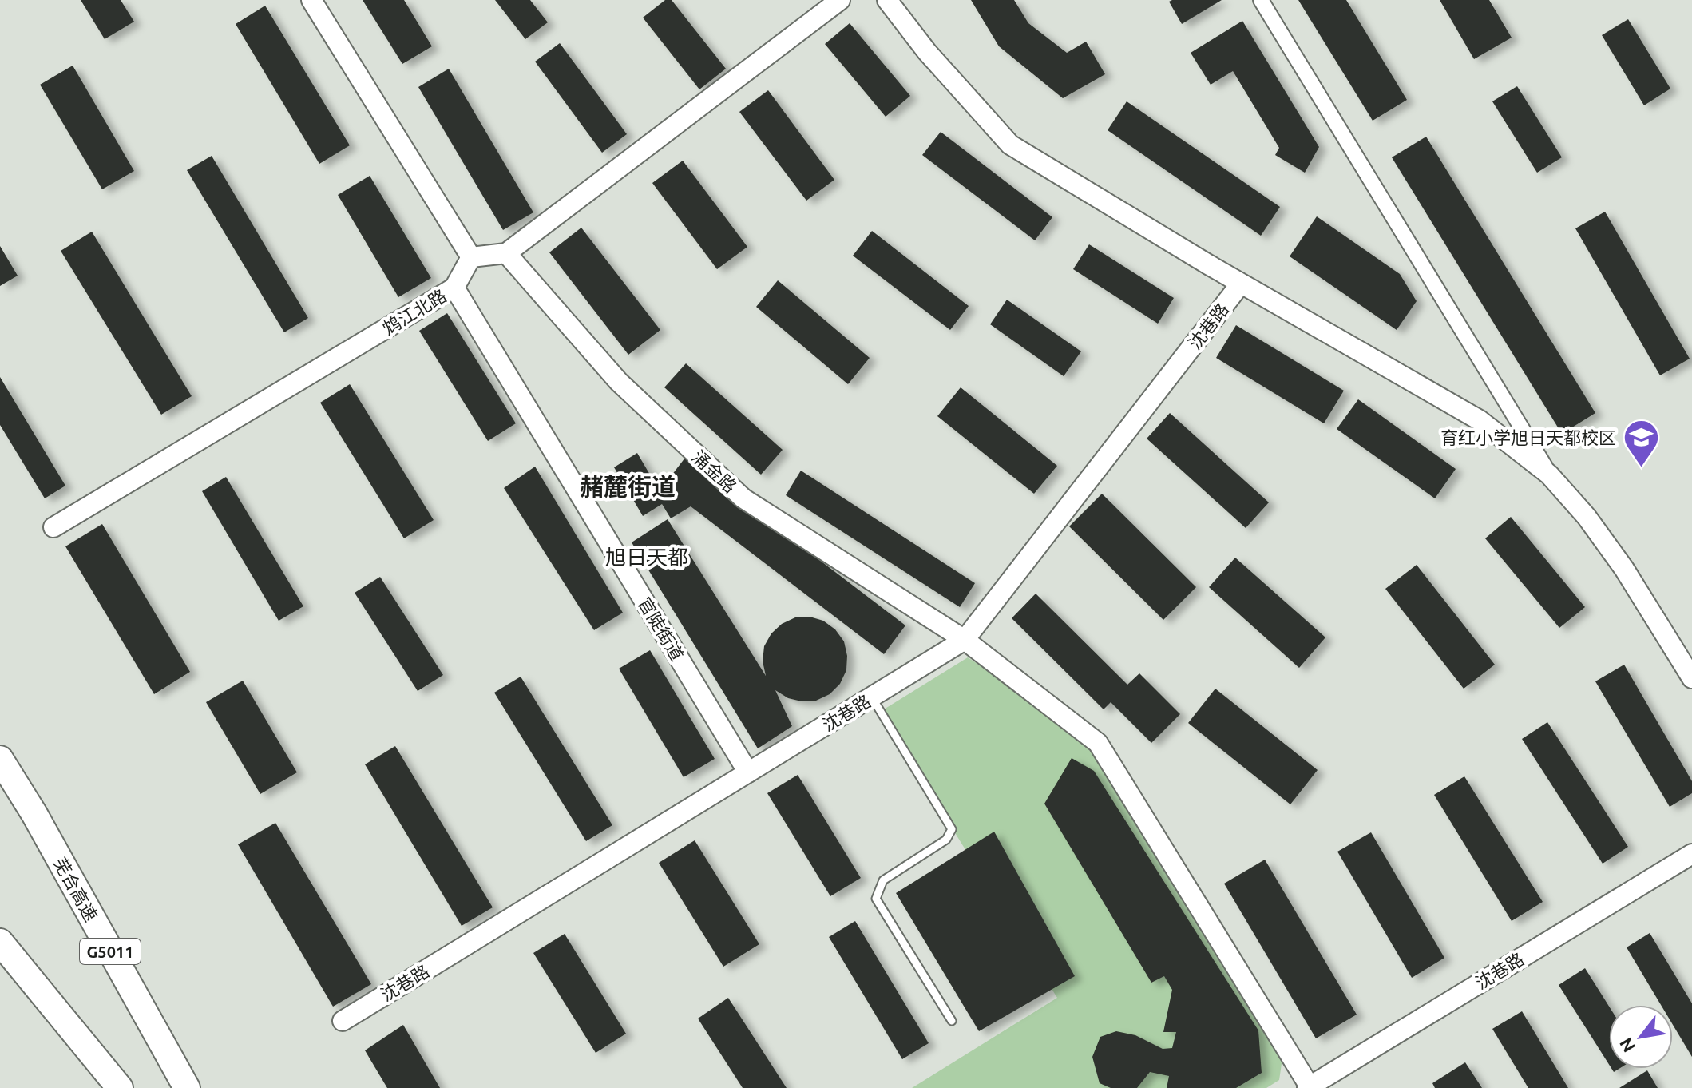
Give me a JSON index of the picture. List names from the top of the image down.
{
  "streets": {
    "highway": ["芜合高速", "G5011"],
    "street": [
      "鸩江北路",
      "沈巷路",
      "涌金路",
      "官陡街道"
    ]
  },
  "crossings": [
    ["鸩江北路", "官陡街道"],
    ["沈巷路", "涌金路"],
    ["沈巷路", "官陡街道"]
  ],
  "districts": ["赭麓街道", "旭日天都"],
  "places": {
    "school or university": ["育红小学旭日天都校区"]
  },
  "north": "bottom left"
}
